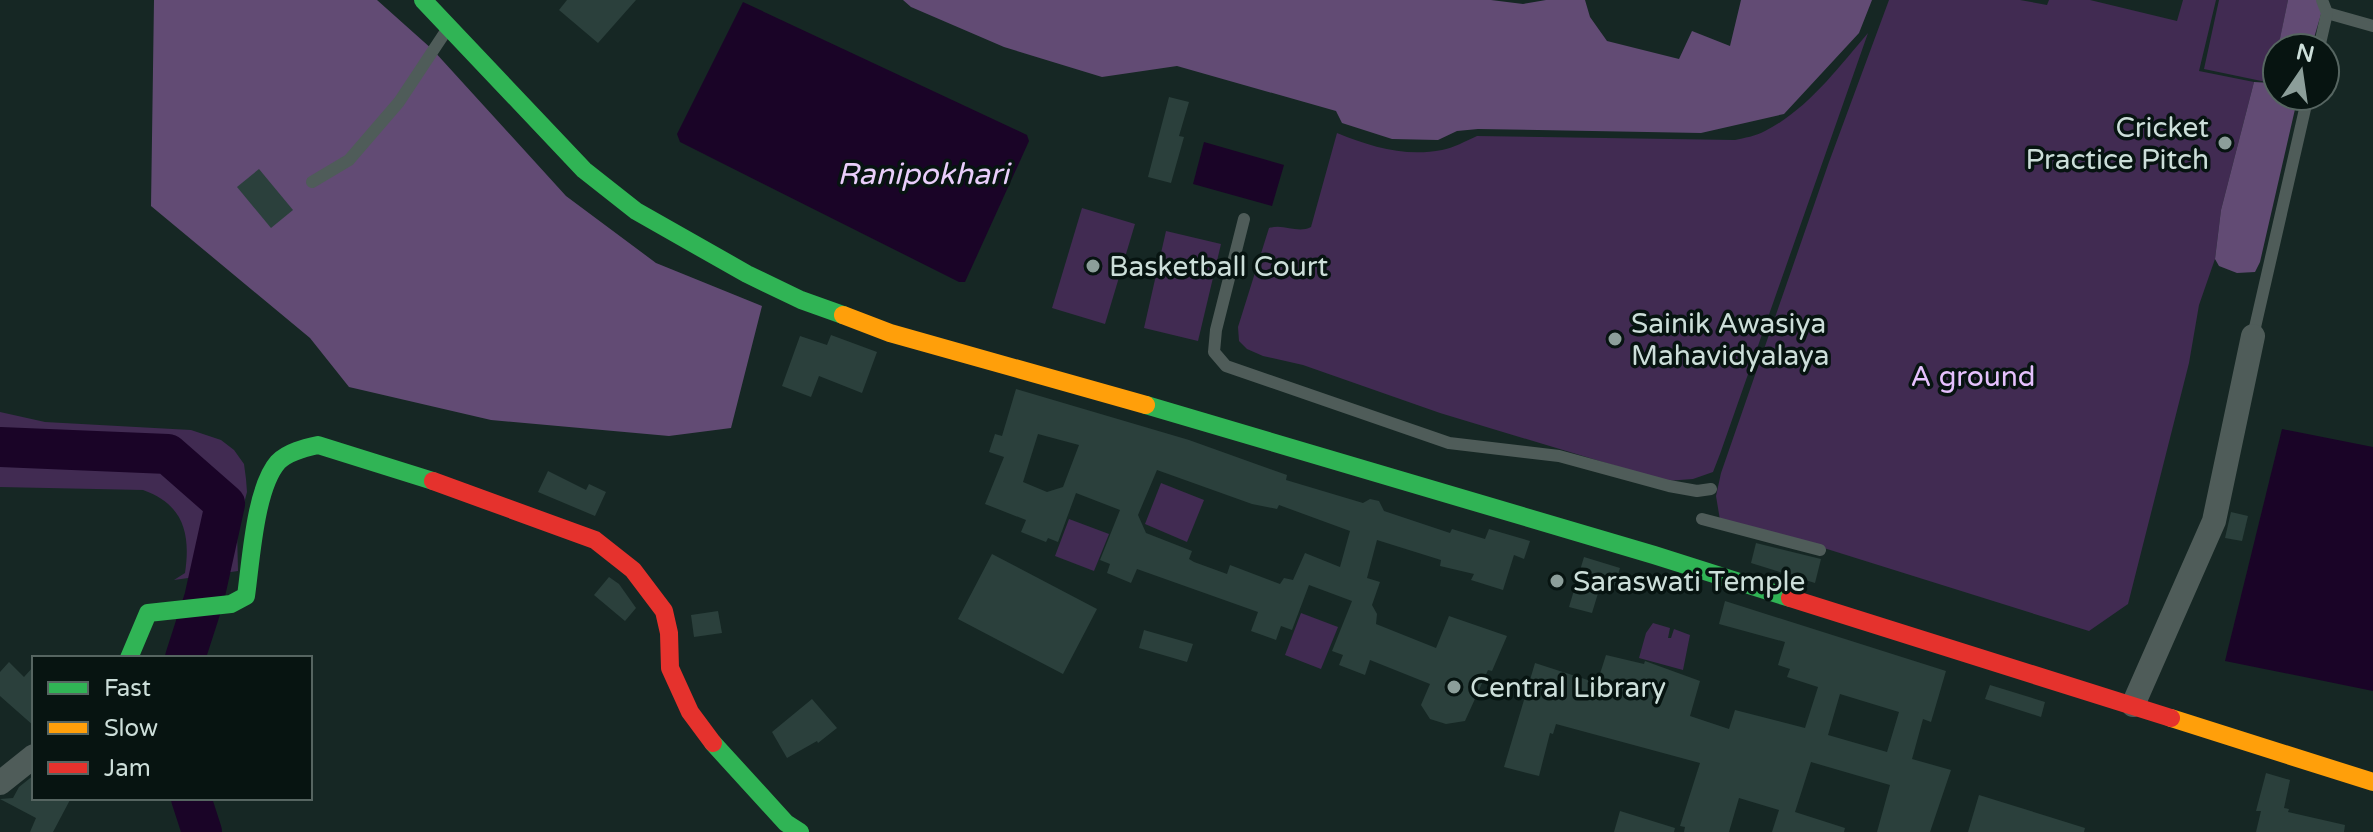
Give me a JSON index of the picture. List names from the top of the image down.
{
  "water": ["Ranipokhari"],
  "parks": ["A ground"],
  "places": [
    "Cricket Practice Pitch",
    "Basketball Court",
    "Sainik Awasiya Mahavidyalaya",
    "Saraswati Temple",
    "Central Library"
  ],
  "legend": ["Fast", "Slow", "Jam"],
  "north": "top"
}
